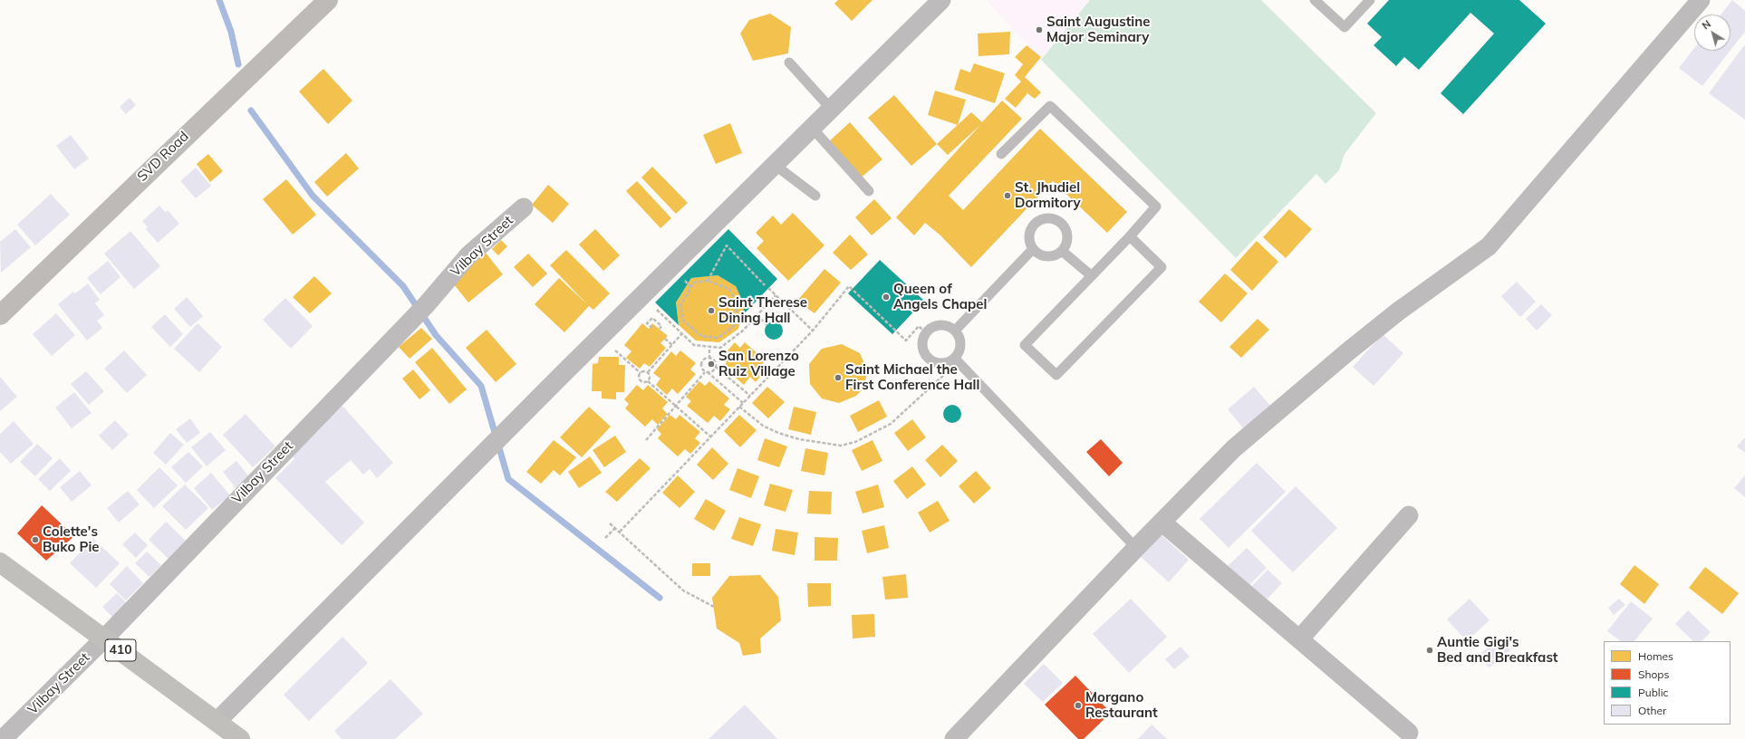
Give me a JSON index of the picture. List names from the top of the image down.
{
  "streets": {
    "main road": ["SVD Road", "410"],
    "street": ["Vilbay Street"]
  },
  "crossings": [
    ["Vilbay Street", "410"]
  ],
  "places": [
    "Saint Augustine Major Seminary",
    "St. Jhudiel Dormitory",
    "Queen of Angels Chapel",
    "Saint Therese Dining Hall",
    "San Lorenzo Ruiz Village",
    "Saint Michael the First Conference Hall",
    "Colette's Buko Pie",
    "Auntie Gigi's Bed and Breakfast",
    "Morgano Restaurant"
  ],
  "legend": [
    "Homes",
    "Shops",
    "Public",
    "Other"
  ],
  "north": "top left"
}
